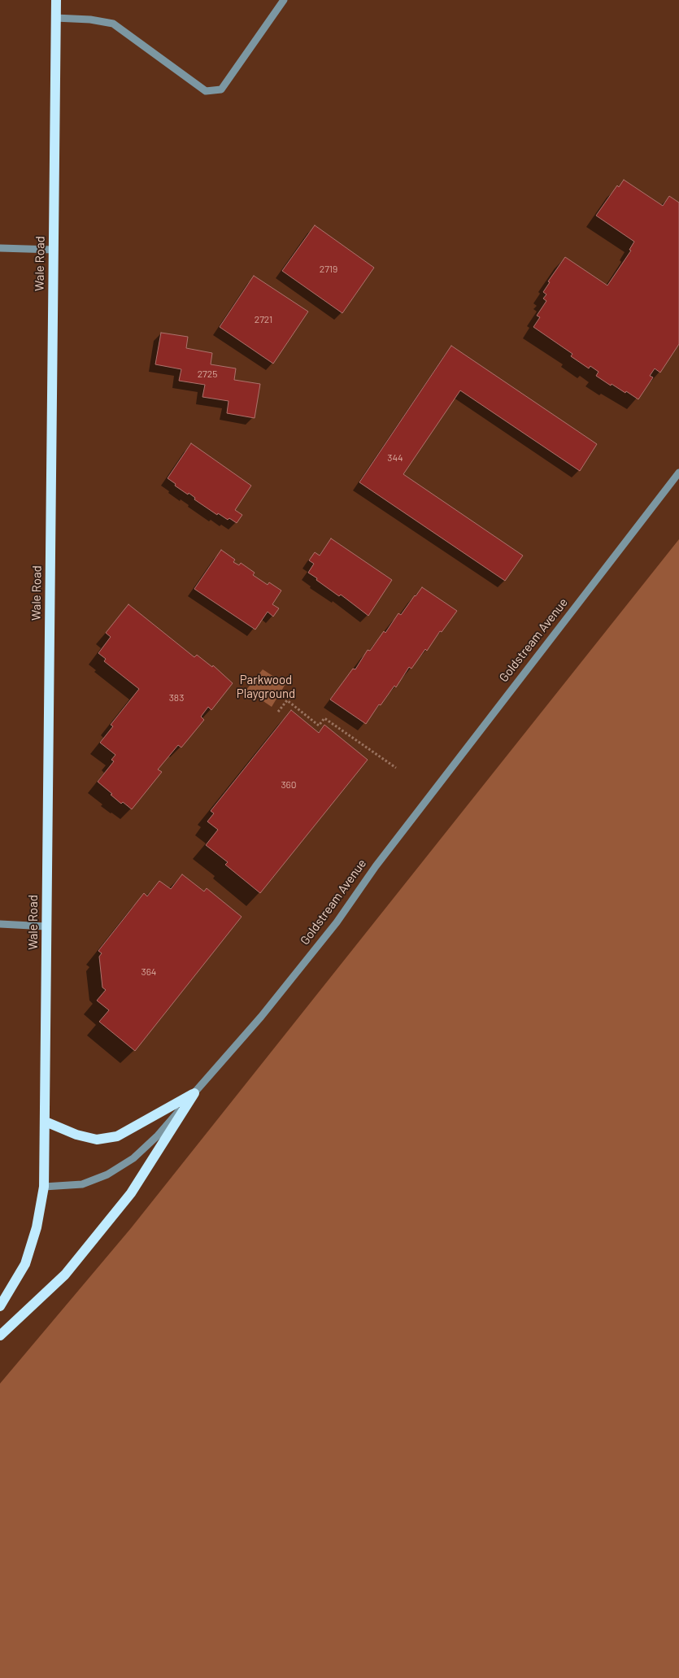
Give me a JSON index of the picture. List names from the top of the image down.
{
  "streets": {
    "main road": ["Wale Road"],
    "street": ["Goldstream Avenue"]
  },
  "crossings": [
    ["Wale Road", "Goldstream Avenue"]
  ],
  "parks": ["Parkwood Playground"],
  "house_numbers": [
    "2719",
    "2721",
    "2725",
    "344",
    "383",
    "360",
    "364"
  ]
}
